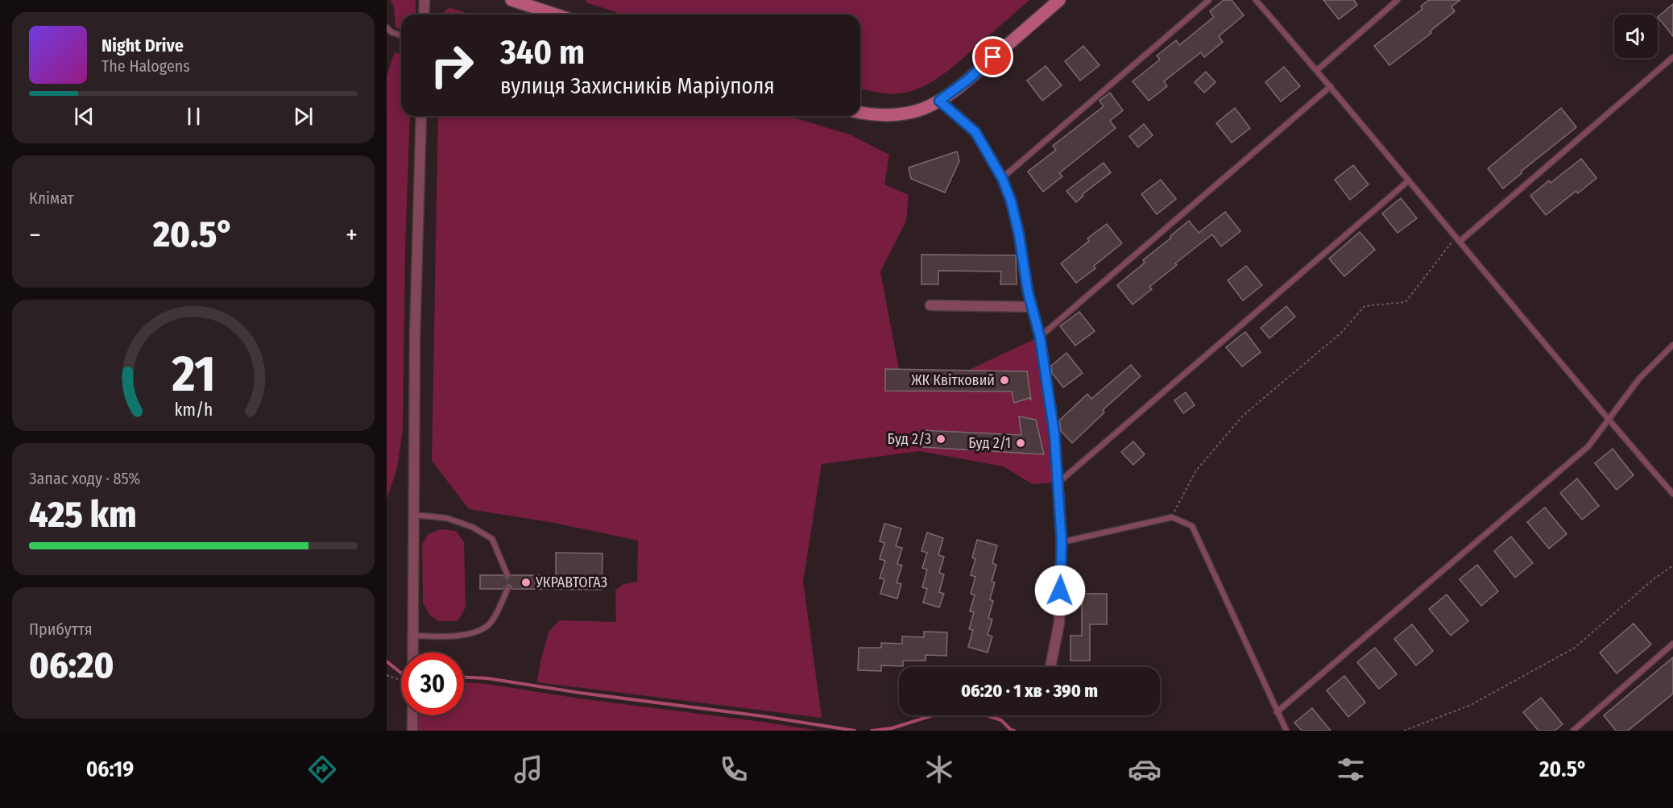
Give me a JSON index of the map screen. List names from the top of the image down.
{
  "places": [
    "ЖК Квітковий",
    "Буд 2/3",
    "Буд 2/1",
    "УКРАВТОГАЗ"
  ],
  "page": {
    "turn": ["340 m", "вулиця Захисників Маріуполя"],
    "song": ["Night Drive", "The Halogens"],
    "tile": [
      "Клімат",
      ["Запас ходу · 85%", "425 km"],
      ["Прибуття", "06:20"]
    ],
    "heat": ["−", "20.5°", "+"],
    "limit": "30",
    "trip": "06:20 · 1 хв · 390 m",
    "tabs": ["06:19", "20.5°"],
    "gauge": ["21", "km/h"]
  }
}
